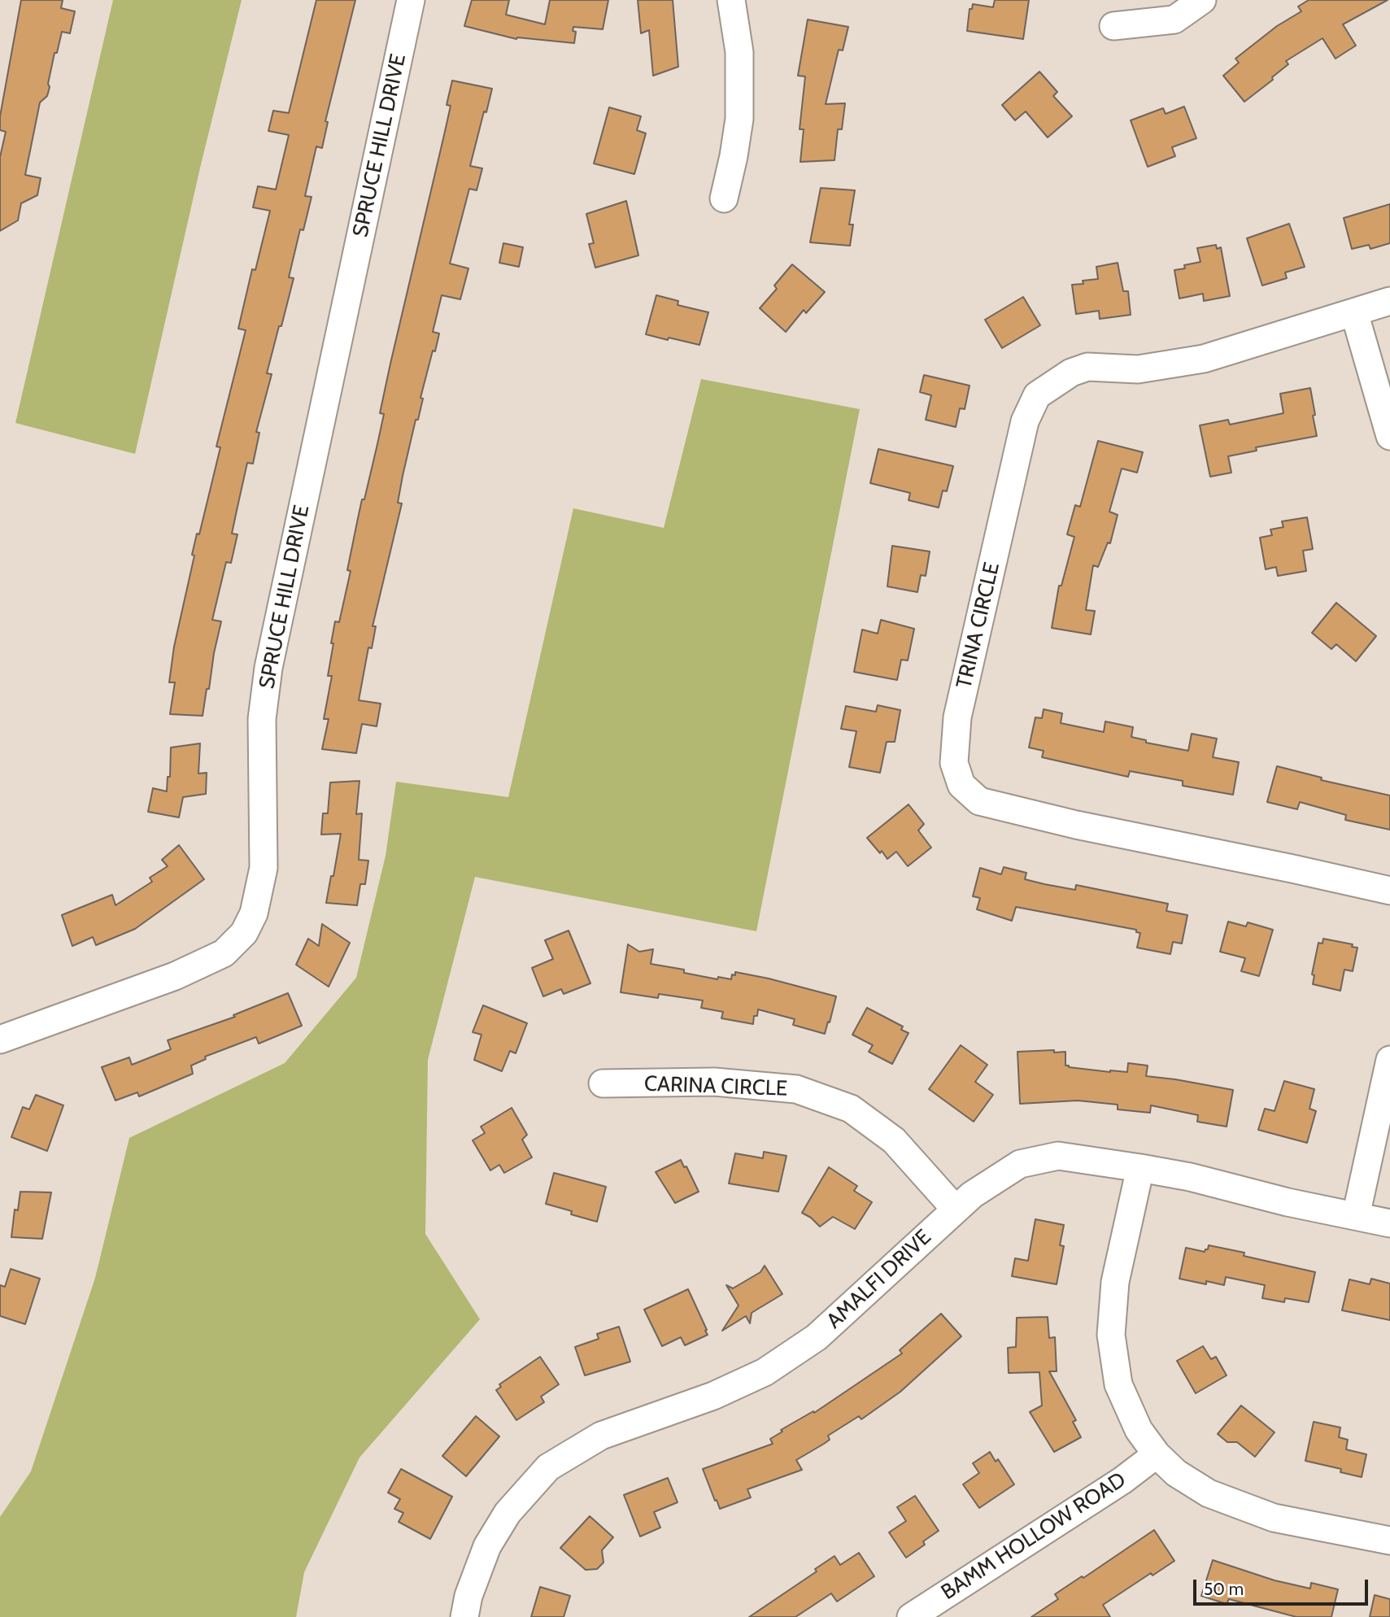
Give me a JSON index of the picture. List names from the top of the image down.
{
  "streets": {
    "street": [
      "SPRUCE HILL DRIVE",
      "TRINA CIRCLE",
      "CARINA CIRCLE",
      "AMALFI DRIVE",
      "BAMM HOLLOW ROAD"
    ]
  },
  "crossings": [
    ["CARINA CIRCLE", "AMALFI DRIVE"]
  ],
  "scale_bar": "50 m"
}
